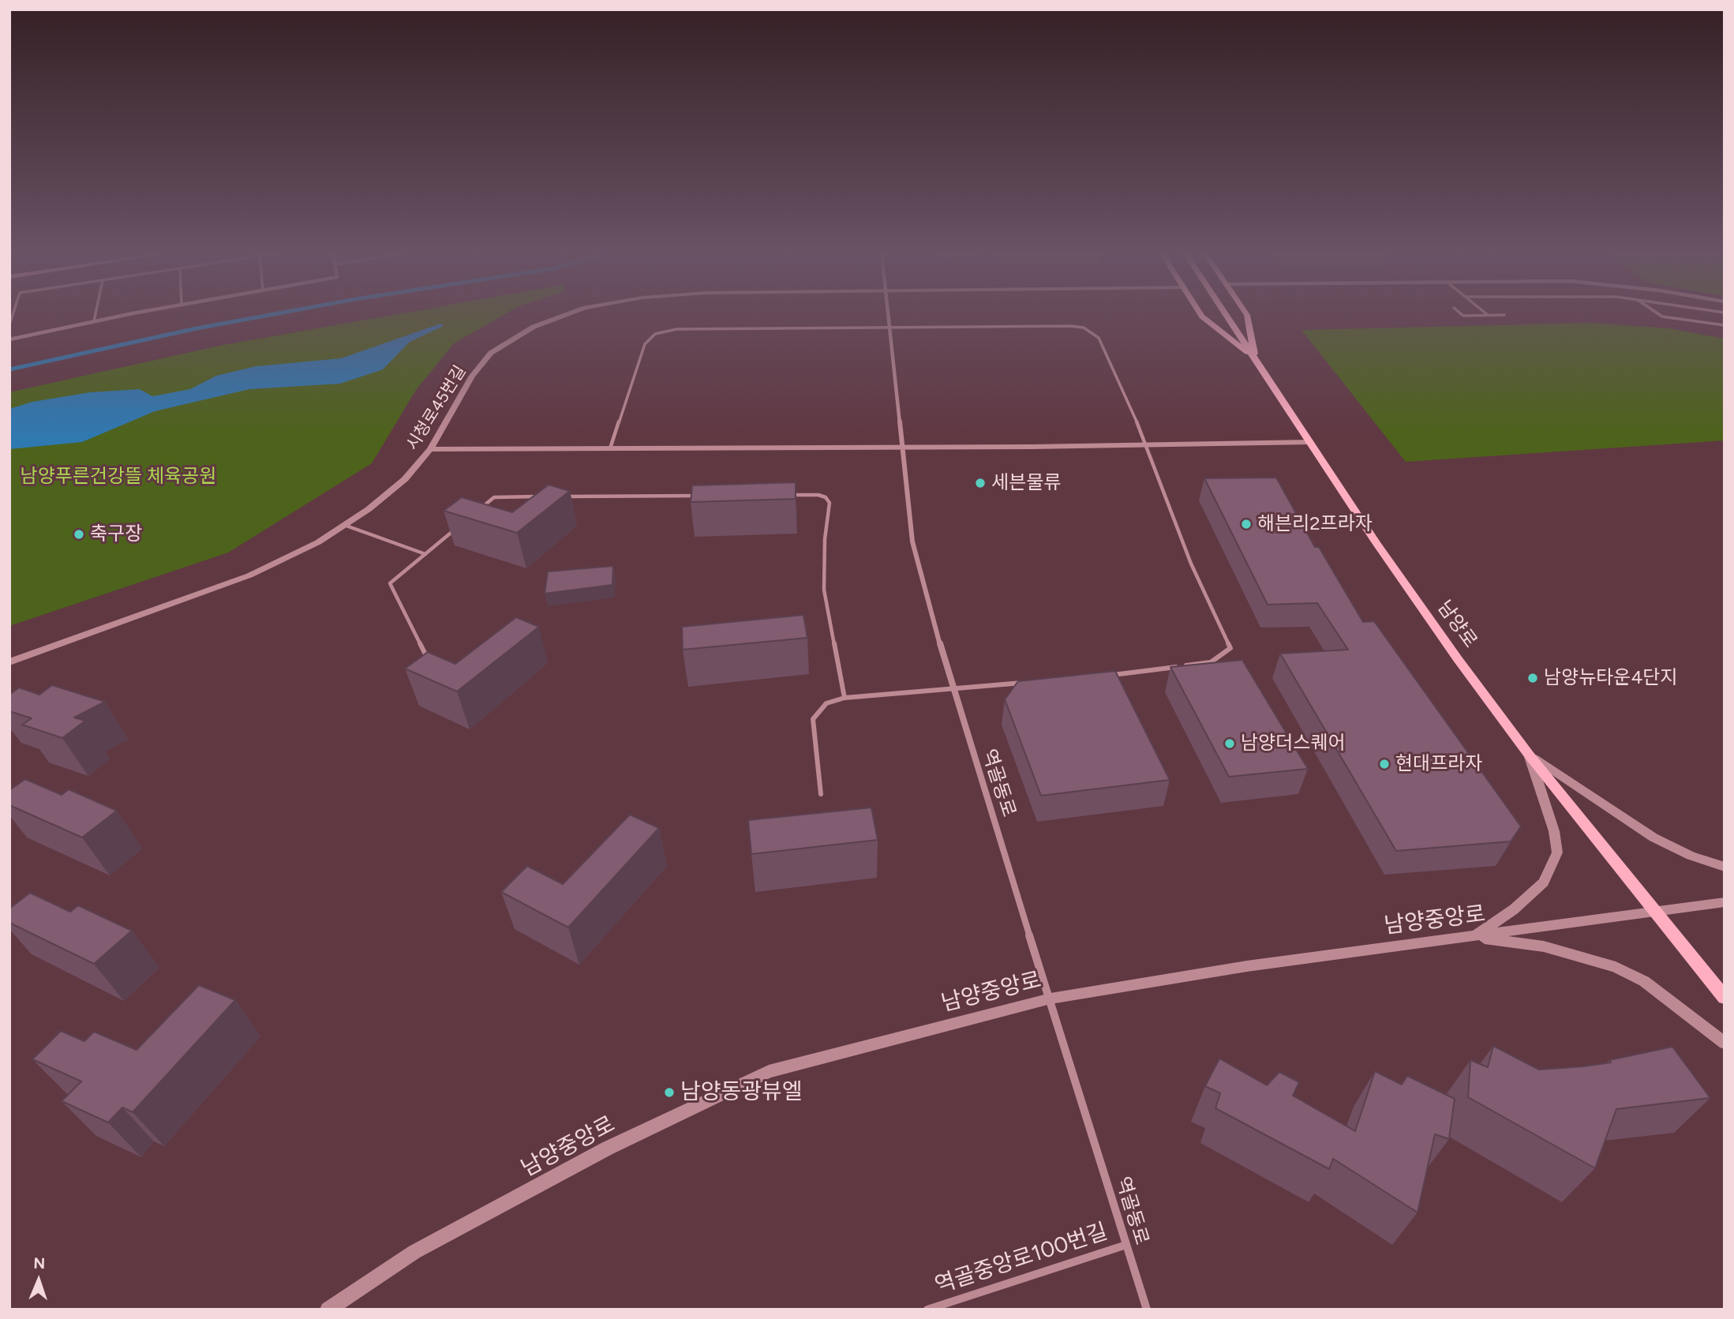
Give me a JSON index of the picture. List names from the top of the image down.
{
  "streets": {
    "main road": ["남양로"],
    "street": [
      "시청로45번길",
      "역골동로",
      "남양중앙로",
      "역골중앙로100번길"
    ]
  },
  "crossings": [
    ["남양로", "남양중앙로"],
    ["역골동로", "남양중앙로"],
    ["역골동로", "역골중앙로100번길"]
  ],
  "parks": ["남양푸른건강뜰 체육공원"],
  "places": [
    "세븐물류",
    "해븐리2프라자",
    "축구장",
    "남양뉴타운4단지",
    "남양더스퀘어",
    "현대프라자",
    "남양동광뷰엘"
  ],
  "north": "top"
}
